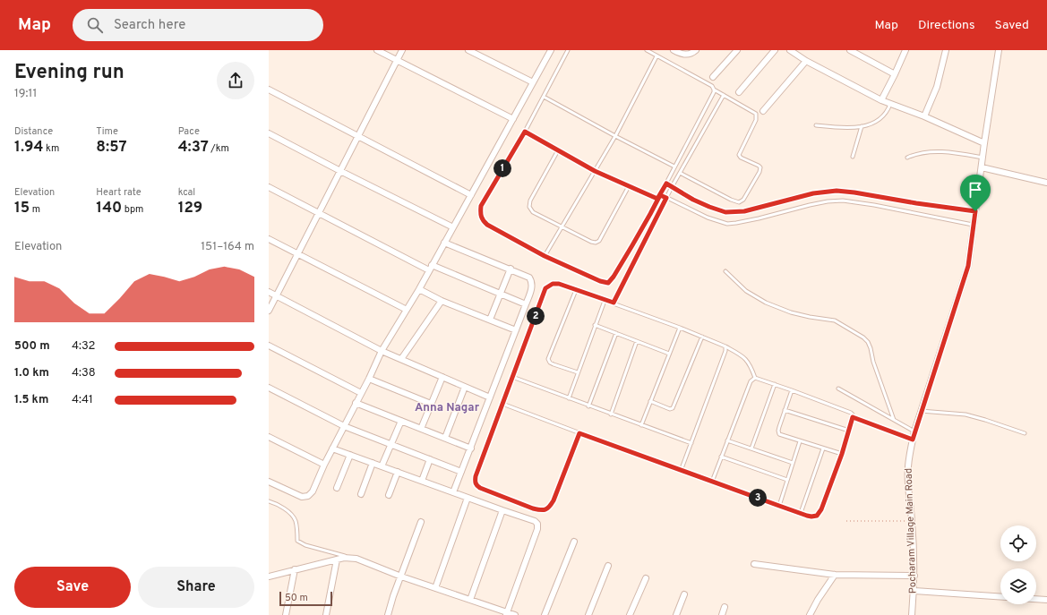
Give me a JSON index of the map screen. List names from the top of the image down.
{
  "streets": {
    "street": ["Pocharam Village Main Road"]
  },
  "districts": ["Anna Nagar"],
  "scale_bar": "50 m",
  "page": {
    "header": "Map",
    "search": "Search here",
    "nav": ["Map", "Directions", "Saved"],
    "heading": ["Evening run", "19:11"],
    "stats": [
      ["Distance", "1.94 km"],
      ["Time", "8:57"],
      ["Pace", "4:37 /km"],
      ["Elevation", "15 m"],
      ["Heart rate", "140 bpm"],
      ["kcal", "129"]
    ],
    "pins": ["1", "2", "3"],
    "chart": ["Elevation", "151–164 m"],
    "list": [
      {
        "name": "500 m",
        "note": "4:32"
      },
      {
        "name": "1.0 km",
        "note": "4:38"
      },
      {
        "name": "1.5 km",
        "note": "4:41"
      }
    ],
    "buttons": ["Save", "Share"],
    "scale": "50 m"
  }
}
